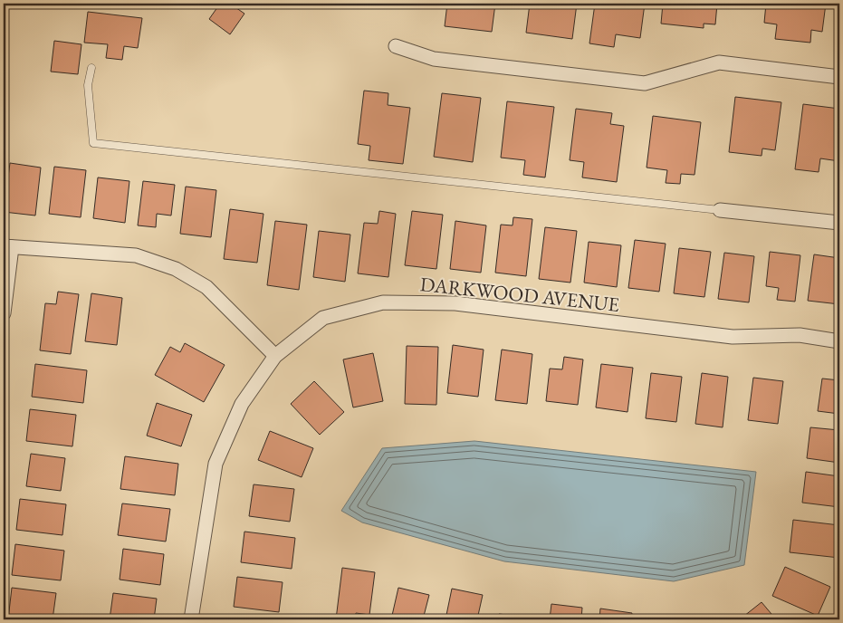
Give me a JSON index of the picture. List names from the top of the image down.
{
  "streets": {
    "street": ["DARKWOOD AVENUE"]
  }
}
